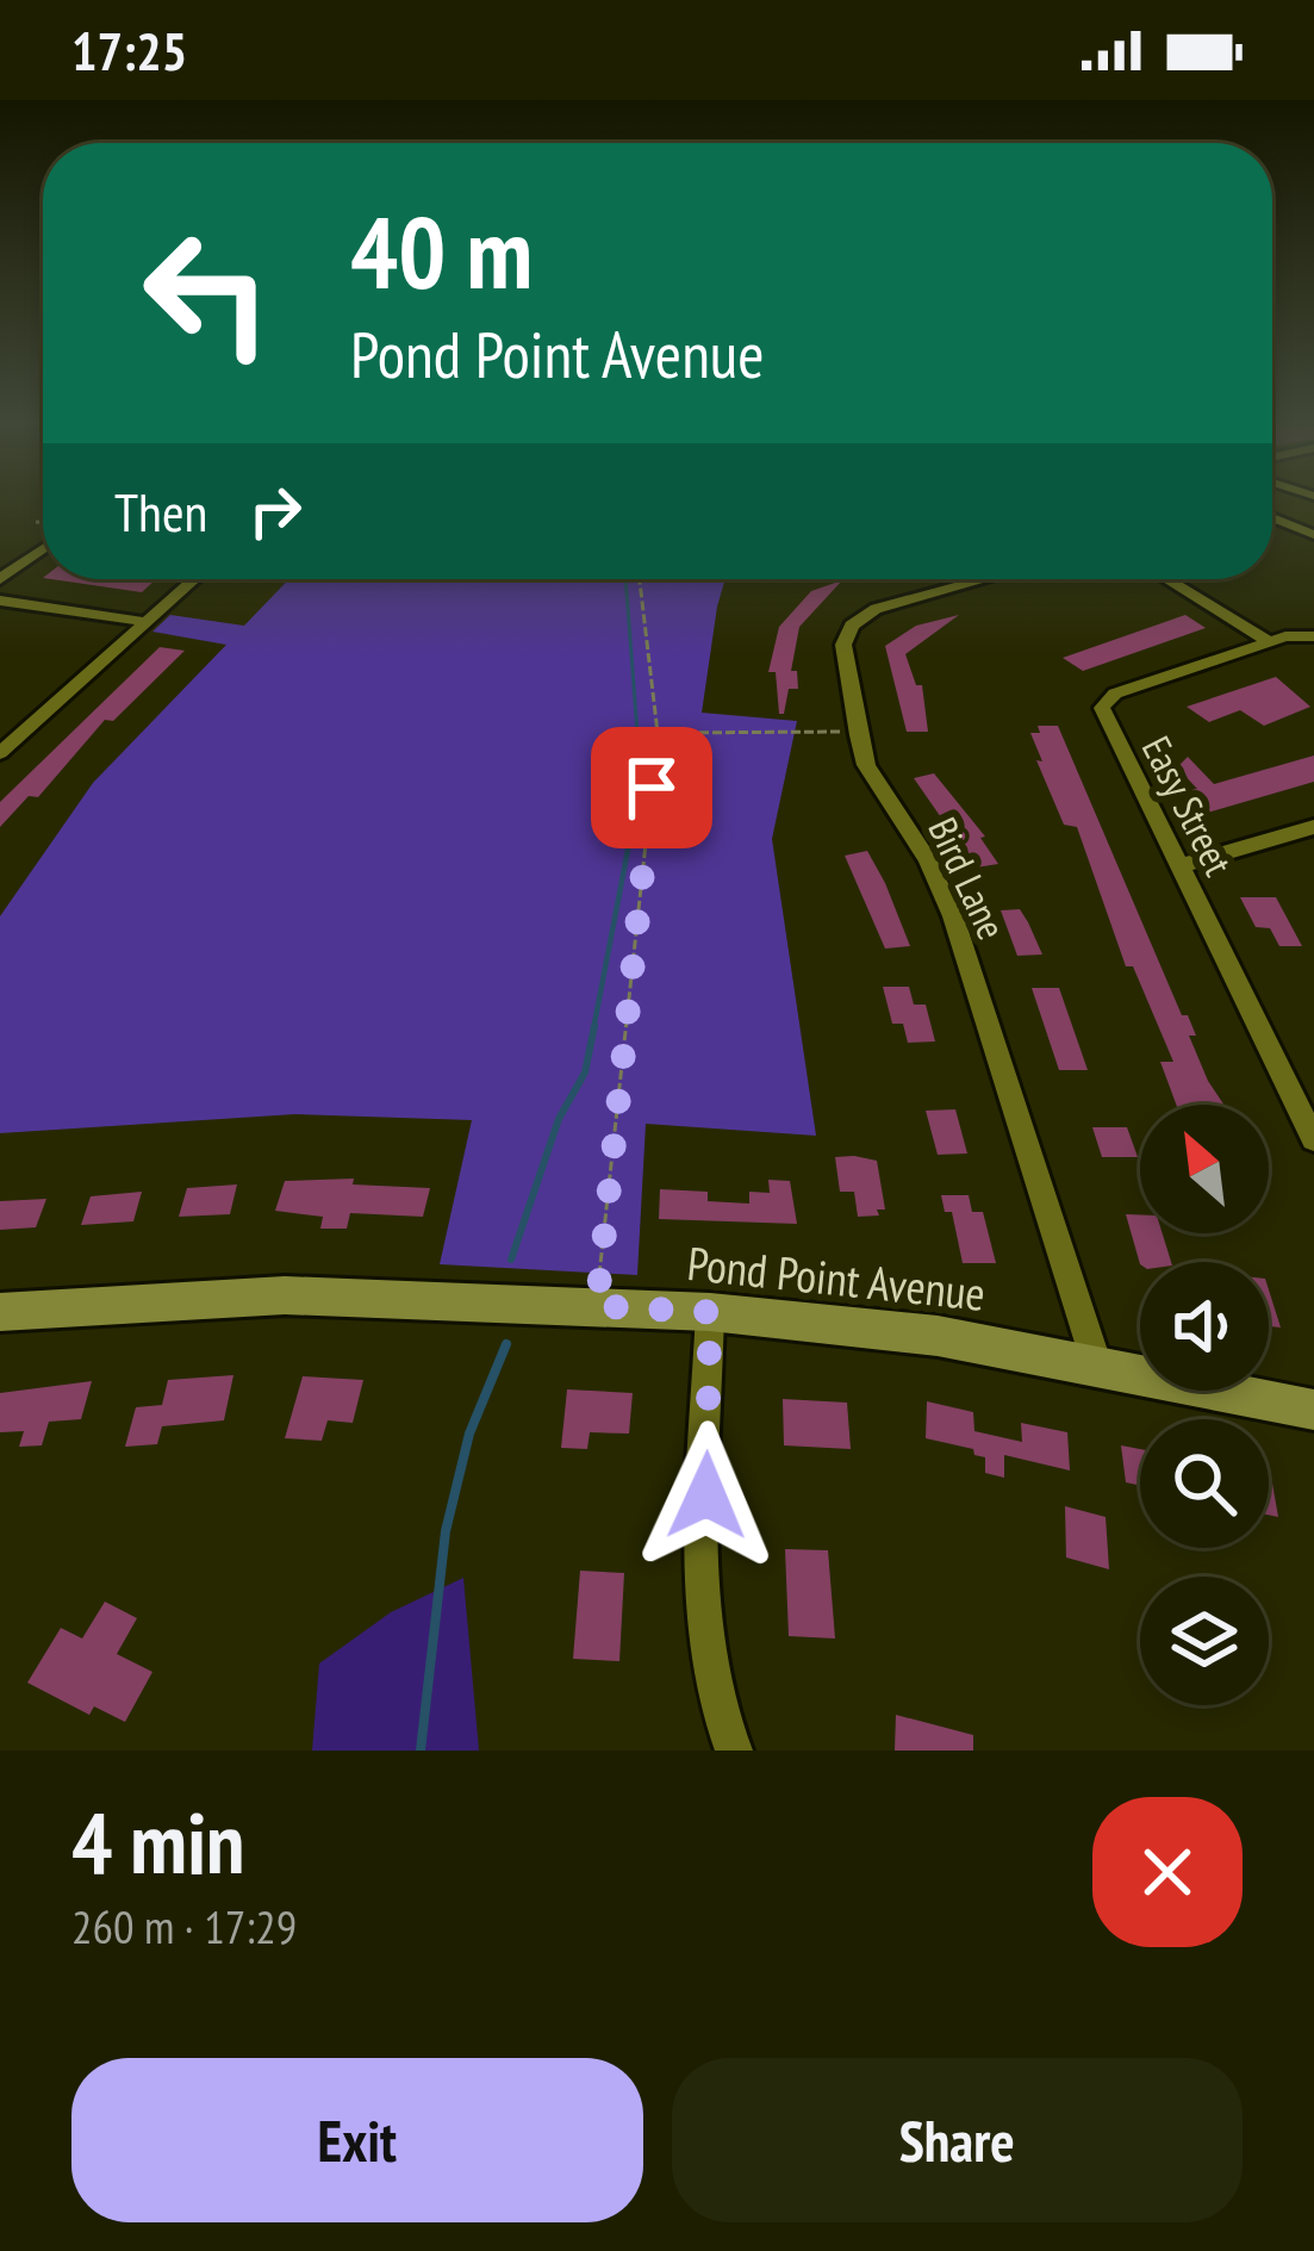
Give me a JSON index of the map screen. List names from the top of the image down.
{
  "streets": {
    "main road": ["Pond Point Avenue"],
    "street": ["Easy Street", "Bird Lane"]
  },
  "crossings": [
    ["Bird Lane", "Pond Point Avenue"]
  ],
  "north": "top left",
  "page": {
    "status": "17:25",
    "turn": ["40 m", "Pond Point Avenue"],
    "then": "Then",
    "heading": ["4 min", "260 m · 17:29"],
    "buttons": ["Exit", "Share"]
  }
}
